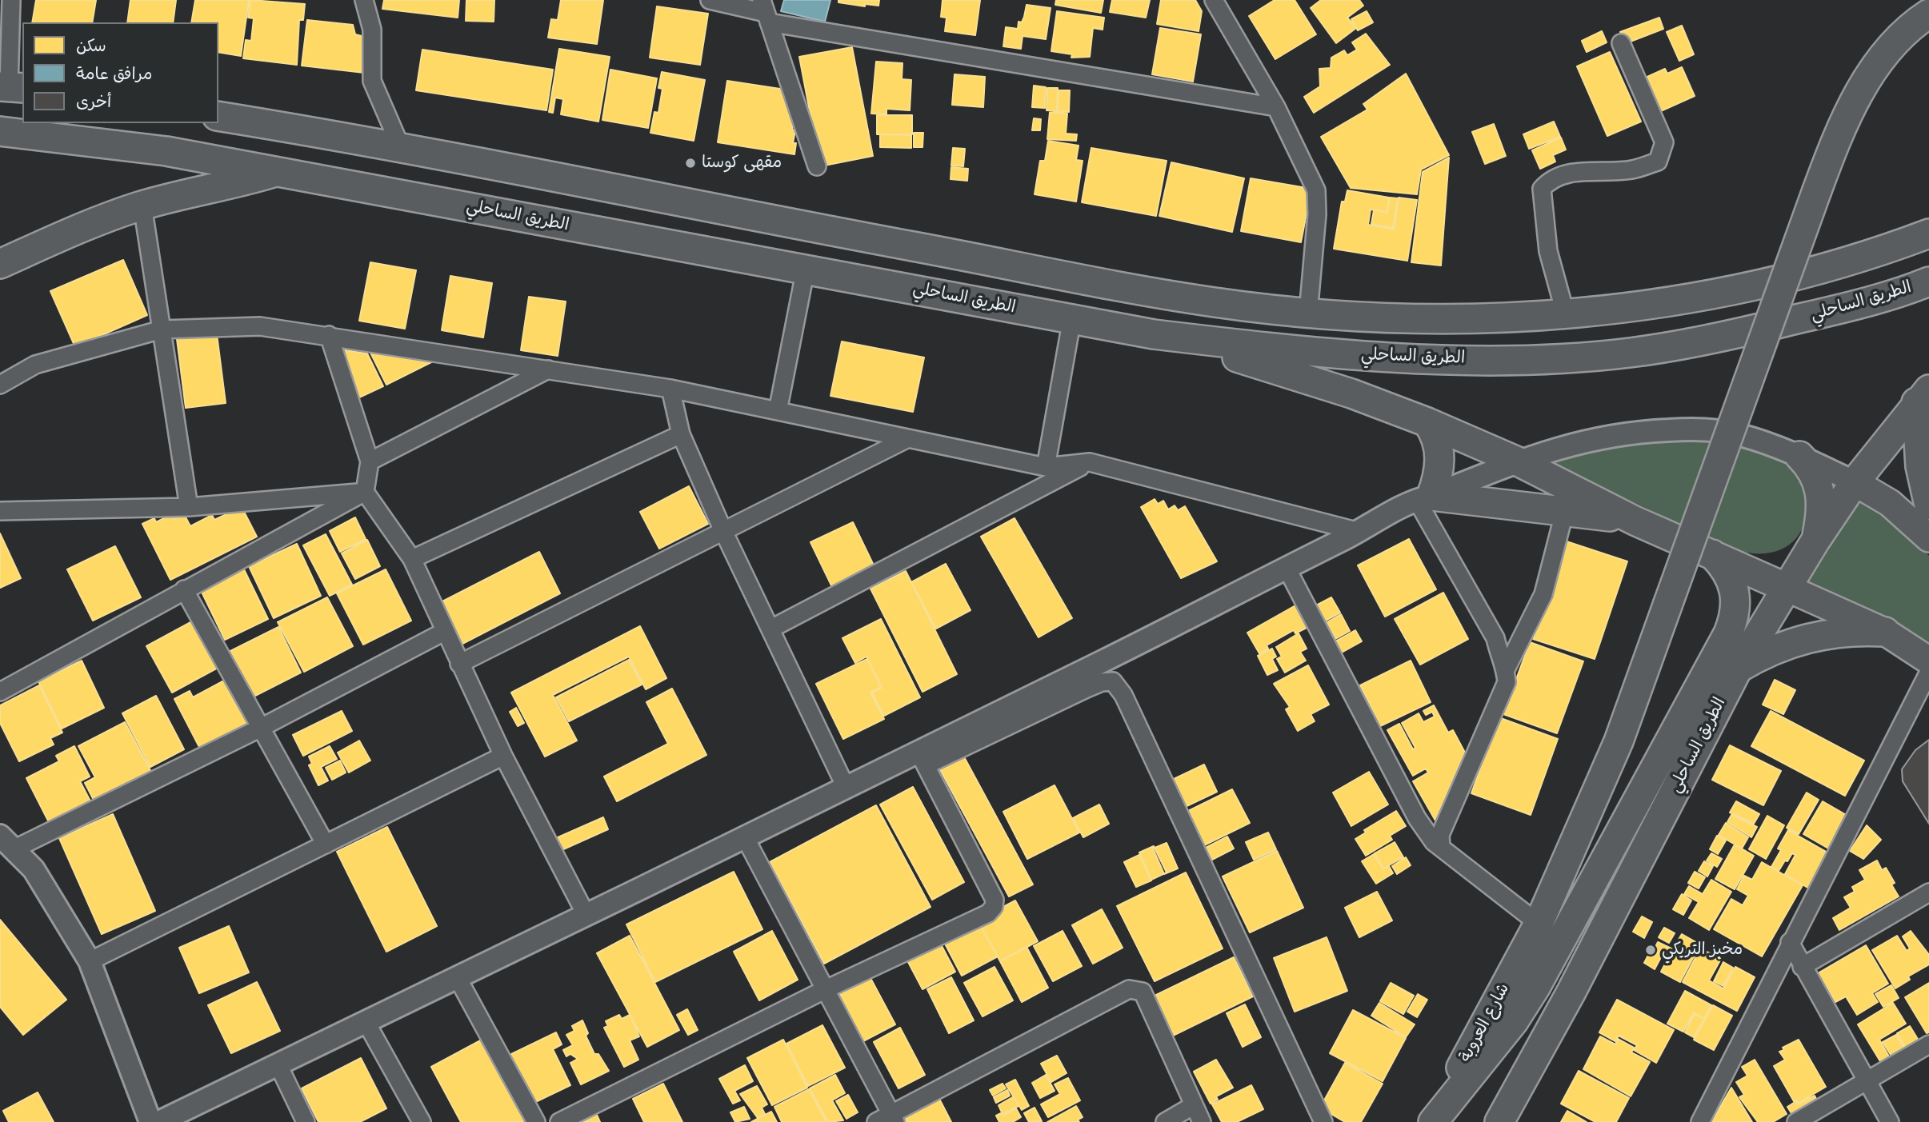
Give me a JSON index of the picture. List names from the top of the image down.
{
  "streets": {
    "highway": ["الطريق الساحلي", "شارع العروبة"]
  },
  "places": ["مقهى كوستا", "مخبز التريكي"],
  "legend": ["سكن", "مرافق عامة", "أخرى"]
}
